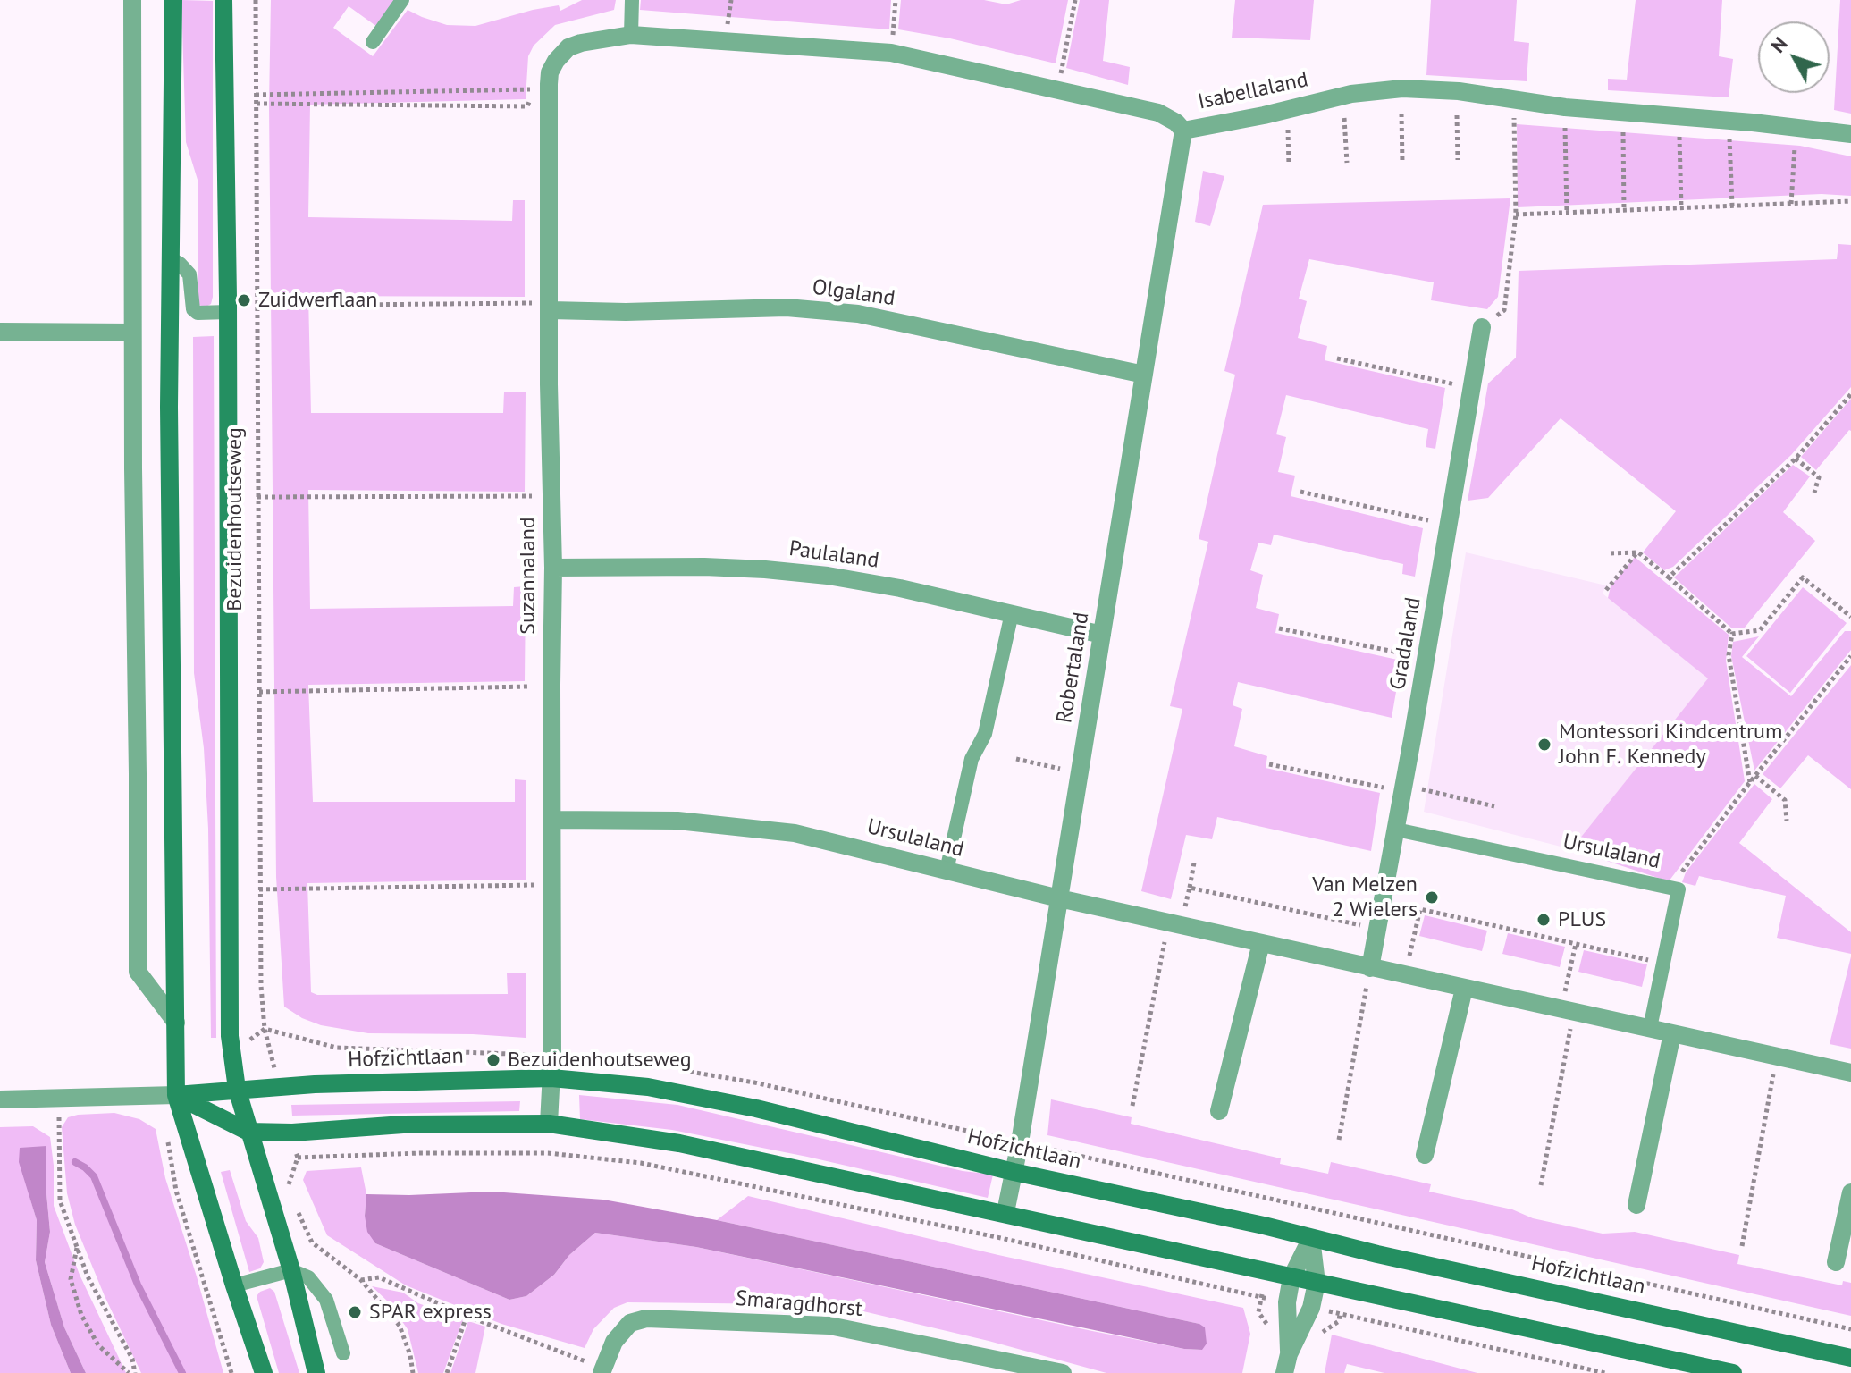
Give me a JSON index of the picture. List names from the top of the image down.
{
  "streets": {
    "main road": ["Bezuidenhoutseweg", "Hofzichtlaan"],
    "street": [
      "Isabellaland",
      "Olgaland",
      "Paulaland",
      "Suzannaland",
      "Gradaland",
      "Robertaland",
      "Ursulaland",
      "Smaragdhorst"
    ]
  },
  "crossings": [
    ["Isabellaland", "Suzannaland"],
    ["Isabellaland", "Robertaland"],
    ["Olgaland", "Suzannaland"],
    ["Olgaland", "Robertaland"],
    ["Bezuidenhoutseweg", "Hofzichtlaan"],
    ["Paulaland", "Suzannaland"],
    ["Paulaland", "Robertaland"],
    ["Suzannaland", "Ursulaland"],
    ["Suzannaland", "Hofzichtlaan"],
    ["Gradaland", "Ursulaland"],
    ["Robertaland", "Ursulaland"],
    ["Robertaland", "Hofzichtlaan"]
  ],
  "places": [
    "Zuidwerflaan",
    "Montessori Kindcentrum John F. Kennedy",
    "Van Melzen 2 Wielers",
    "PLUS",
    "Bezuidenhoutseweg",
    "SPAR express"
  ],
  "north": "top left"
}
